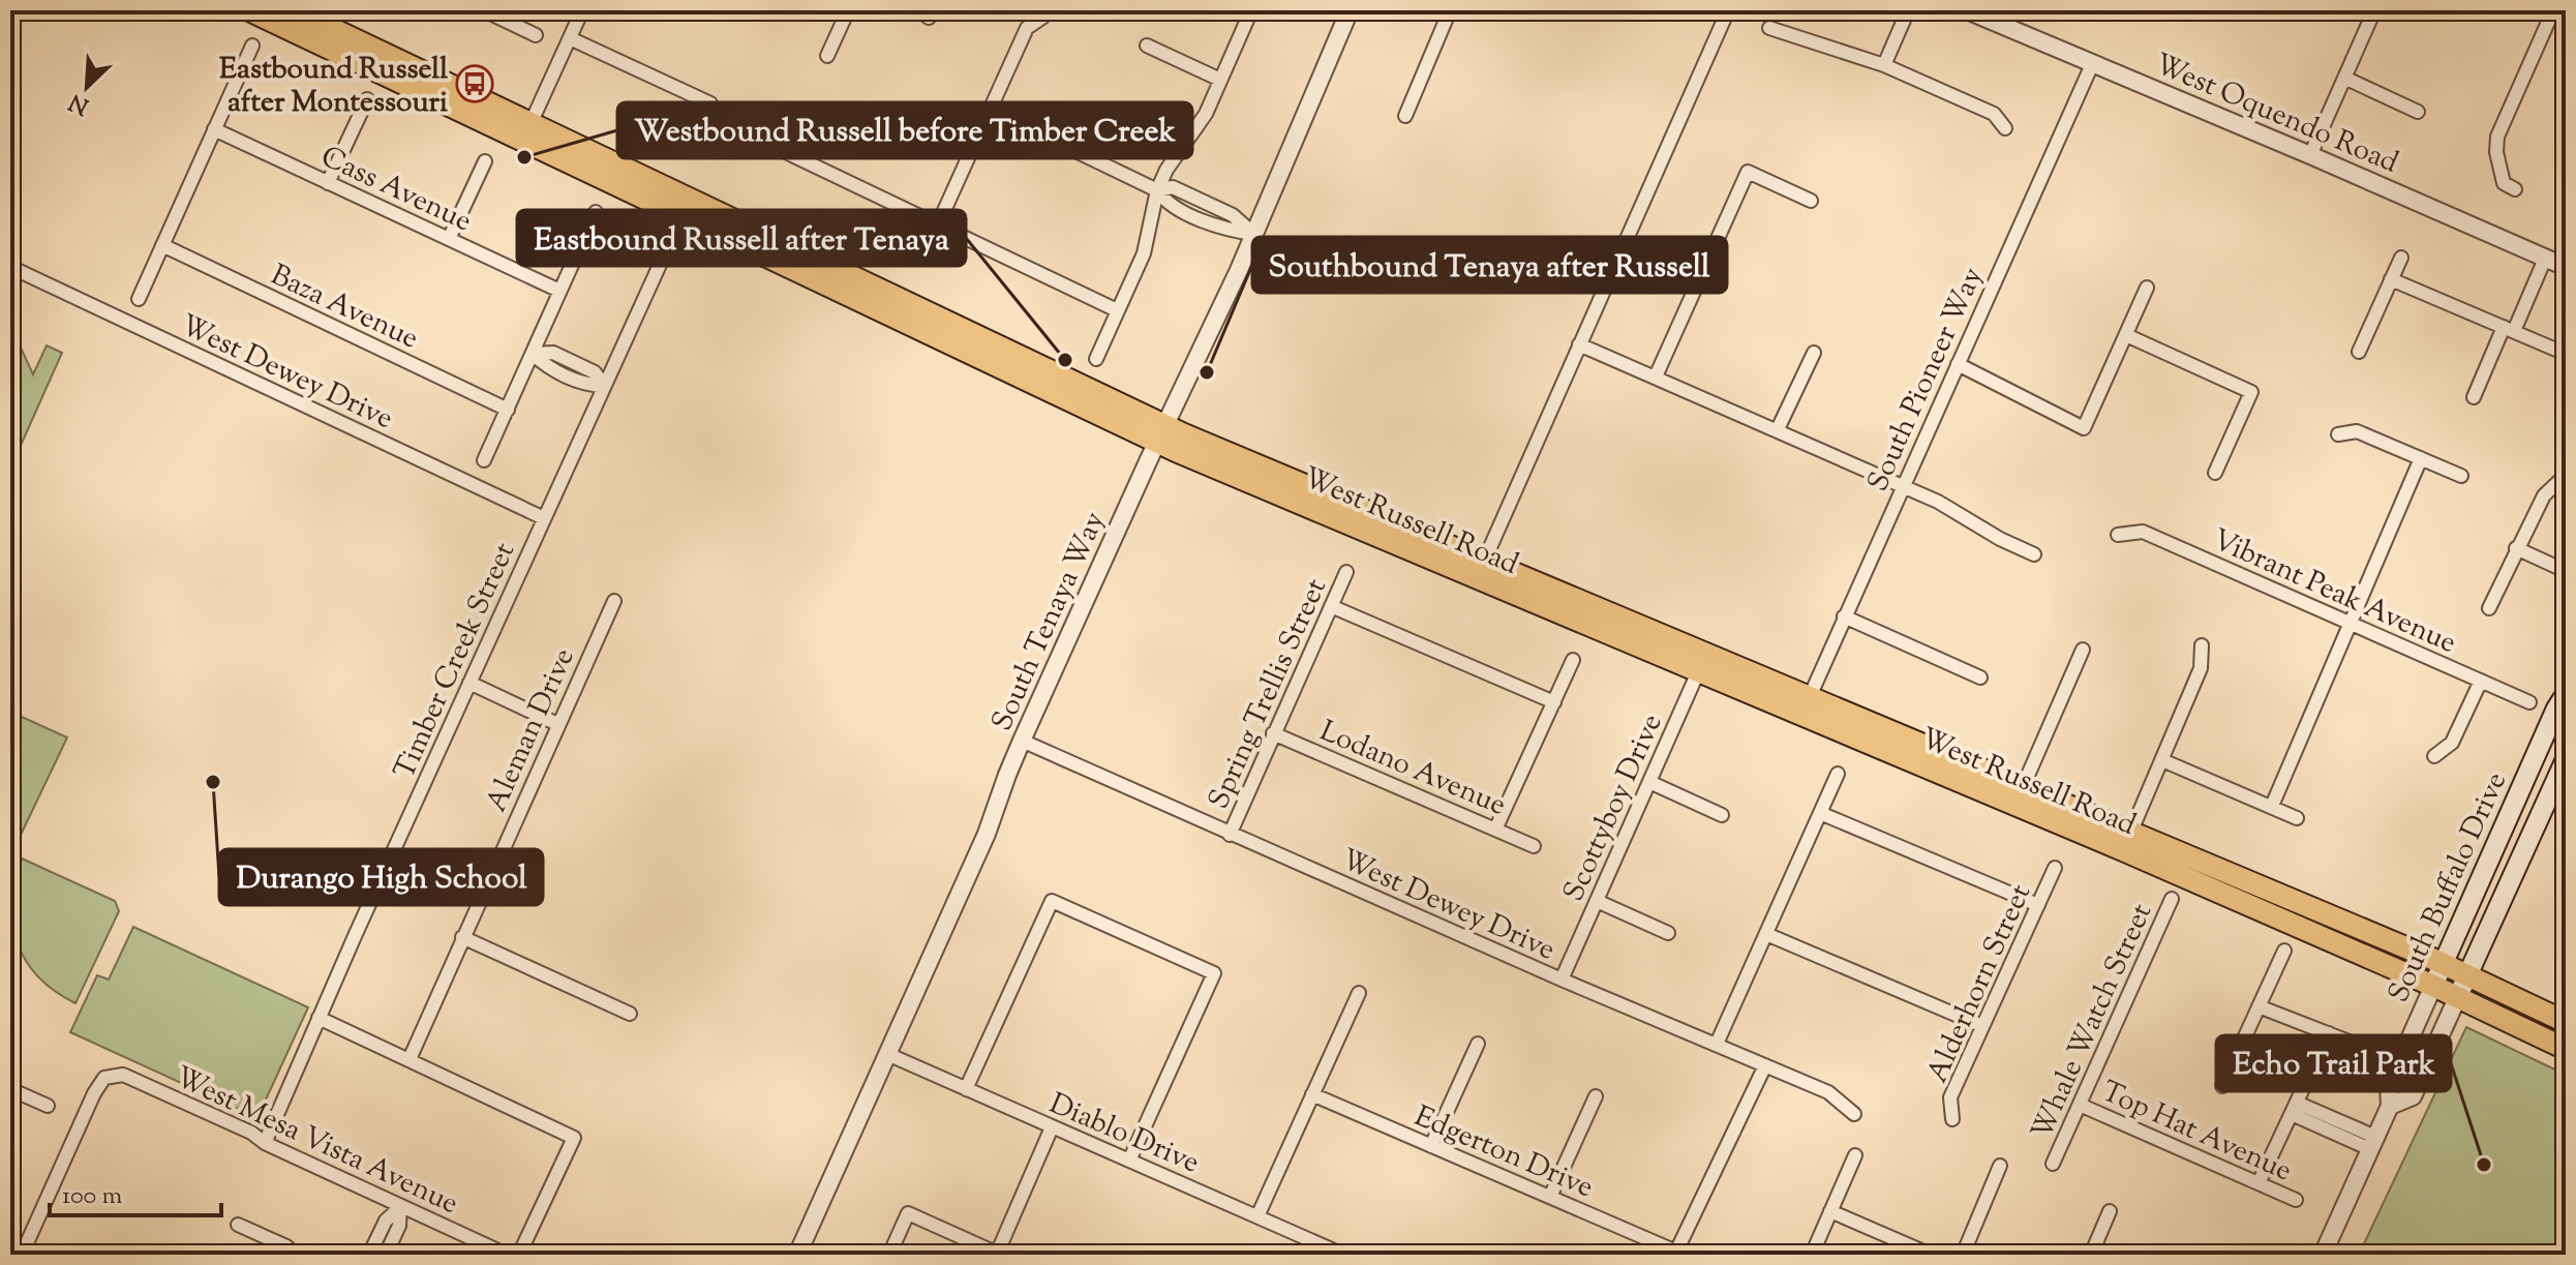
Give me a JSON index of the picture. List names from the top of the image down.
{
  "streets": {
    "main road": ["West Russell Road", "South Buffalo Drive"],
    "street": [
      "West Oquendo Road",
      "Cass Avenue",
      "Baza Avenue",
      "West Dewey Drive",
      "South Pioneer Way",
      "Vibrant Peak Avenue",
      "South Tenaya Way",
      "Timber Creek Street",
      "Spring Trellis Street",
      "Aleman Drive",
      "Lodano Avenue",
      "Scottyboy Drive",
      "Alderhorn Street",
      "Whale Watch Street",
      "Top Hat Avenue",
      "Diablo Drive",
      "West Mesa Vista Avenue",
      "Edgerton Drive"
    ]
  },
  "crossings": [
    ["West Oquendo Road", "South Pioneer Way"],
    ["West Dewey Drive", "South Tenaya Way"],
    ["West Dewey Drive", "Timber Creek Street"],
    ["West Dewey Drive", "Spring Trellis Street"],
    ["West Dewey Drive", "Scottyboy Drive"],
    ["West Dewey Drive", "Edgerton Drive"],
    ["South Pioneer Way", "West Russell Road"],
    ["West Russell Road", "South Tenaya Way"],
    ["West Russell Road", "Timber Creek Street"],
    ["West Russell Road", "Scottyboy Drive"],
    ["West Russell Road", "South Buffalo Drive"],
    ["South Tenaya Way", "Diablo Drive"],
    ["Timber Creek Street", "West Mesa Vista Avenue"],
    ["Spring Trellis Street", "Lodano Avenue"],
    ["Whale Watch Street", "Top Hat Avenue"]
  ],
  "places": {
    "bus stop": ["Eastbound Russell after Montessouri"],
    "other": [
      "Westbound Russell before Timber Creek",
      "Eastbound Russell after Tenaya",
      "Southbound Tenaya after Russell",
      "Durango High School",
      "Echo Trail Park"
    ]
  },
  "scale_bar": "100 m",
  "north": "bottom left"
}
